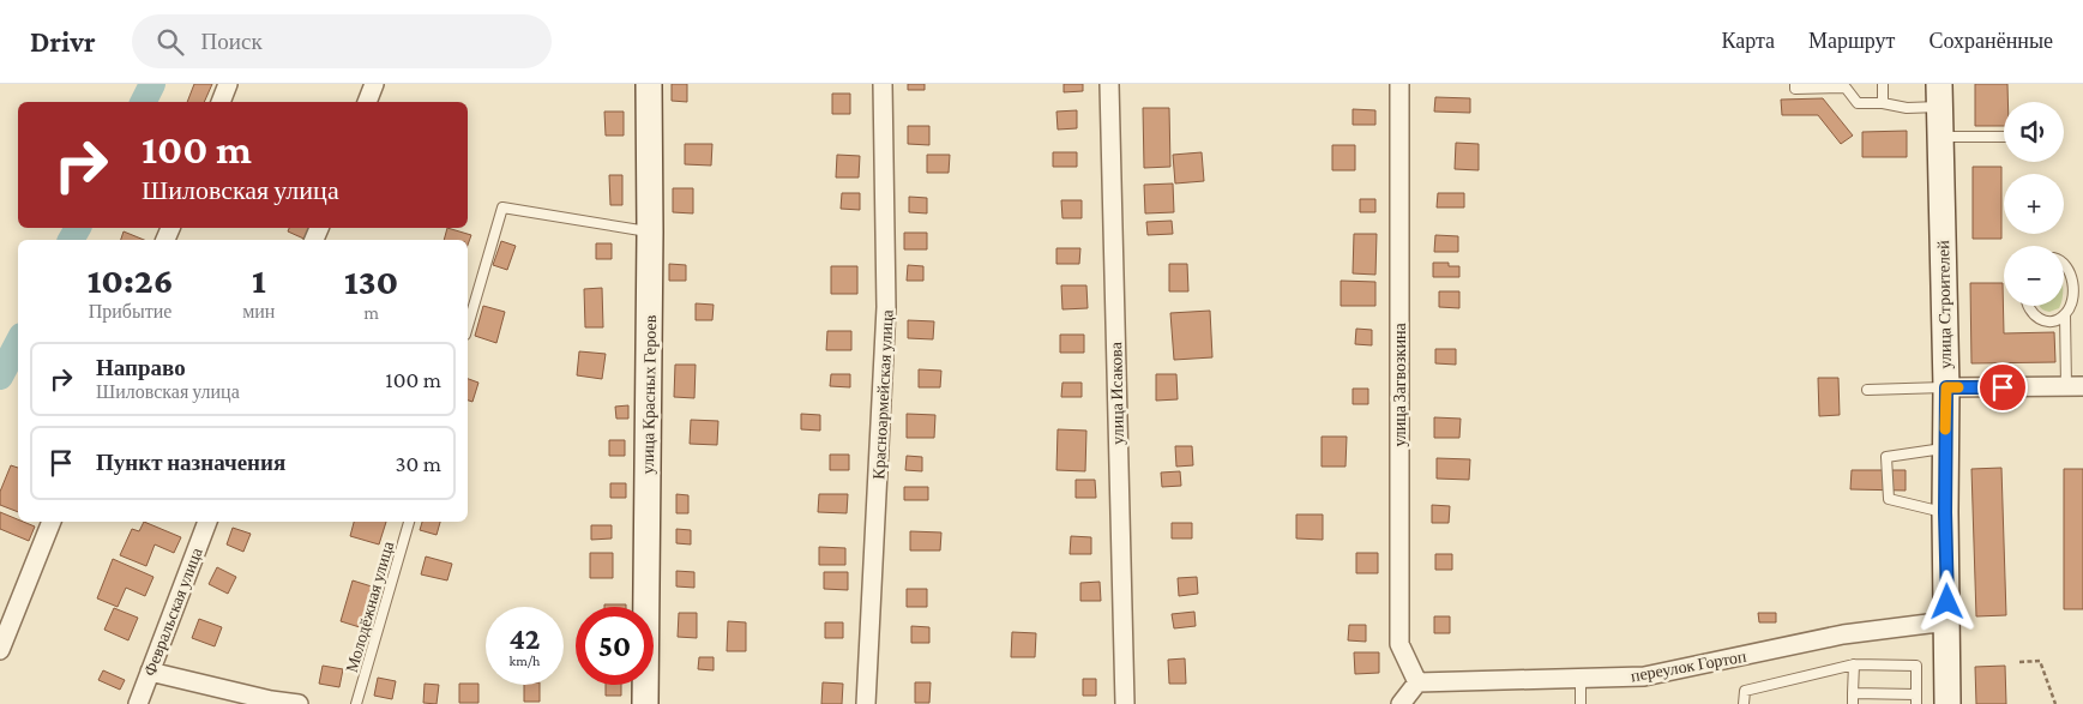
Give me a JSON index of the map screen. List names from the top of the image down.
{
  "streets": {
    "main road": ["улица Строителей", "улица Красных Героев"],
    "street": [
      "улица Загвозкина",
      "улица Исакова",
      "Красноармейская улица",
      "Февральская улица",
      "переулок Гортоп"
    ],
    "lane": ["Молодёжная улица"]
  },
  "crossings": [
    ["улица Строителей", "переулок Гортоп"],
    ["улица Загвозкина", "переулок Гортоп"]
  ],
  "page": {
    "header": "Drivr",
    "search": "Поиск",
    "nav": ["Карта", "Маршрут", "Сохранённые"],
    "map_buttons": ["+", "−"],
    "turn": ["100 m", "Шиловская улица"],
    "eta": [
      "10:26",
      "Прибытие",
      "1",
      "мин",
      "130",
      "m"
    ],
    "list": [
      {
        "name": "Направо",
        "note": "Шиловская улица",
        "value": "100 m"
      },
      {
        "name": "Пункт назначения",
        "value": "30 m"
      }
    ],
    "speed": "42 km/h",
    "limit": "50"
  }
}
